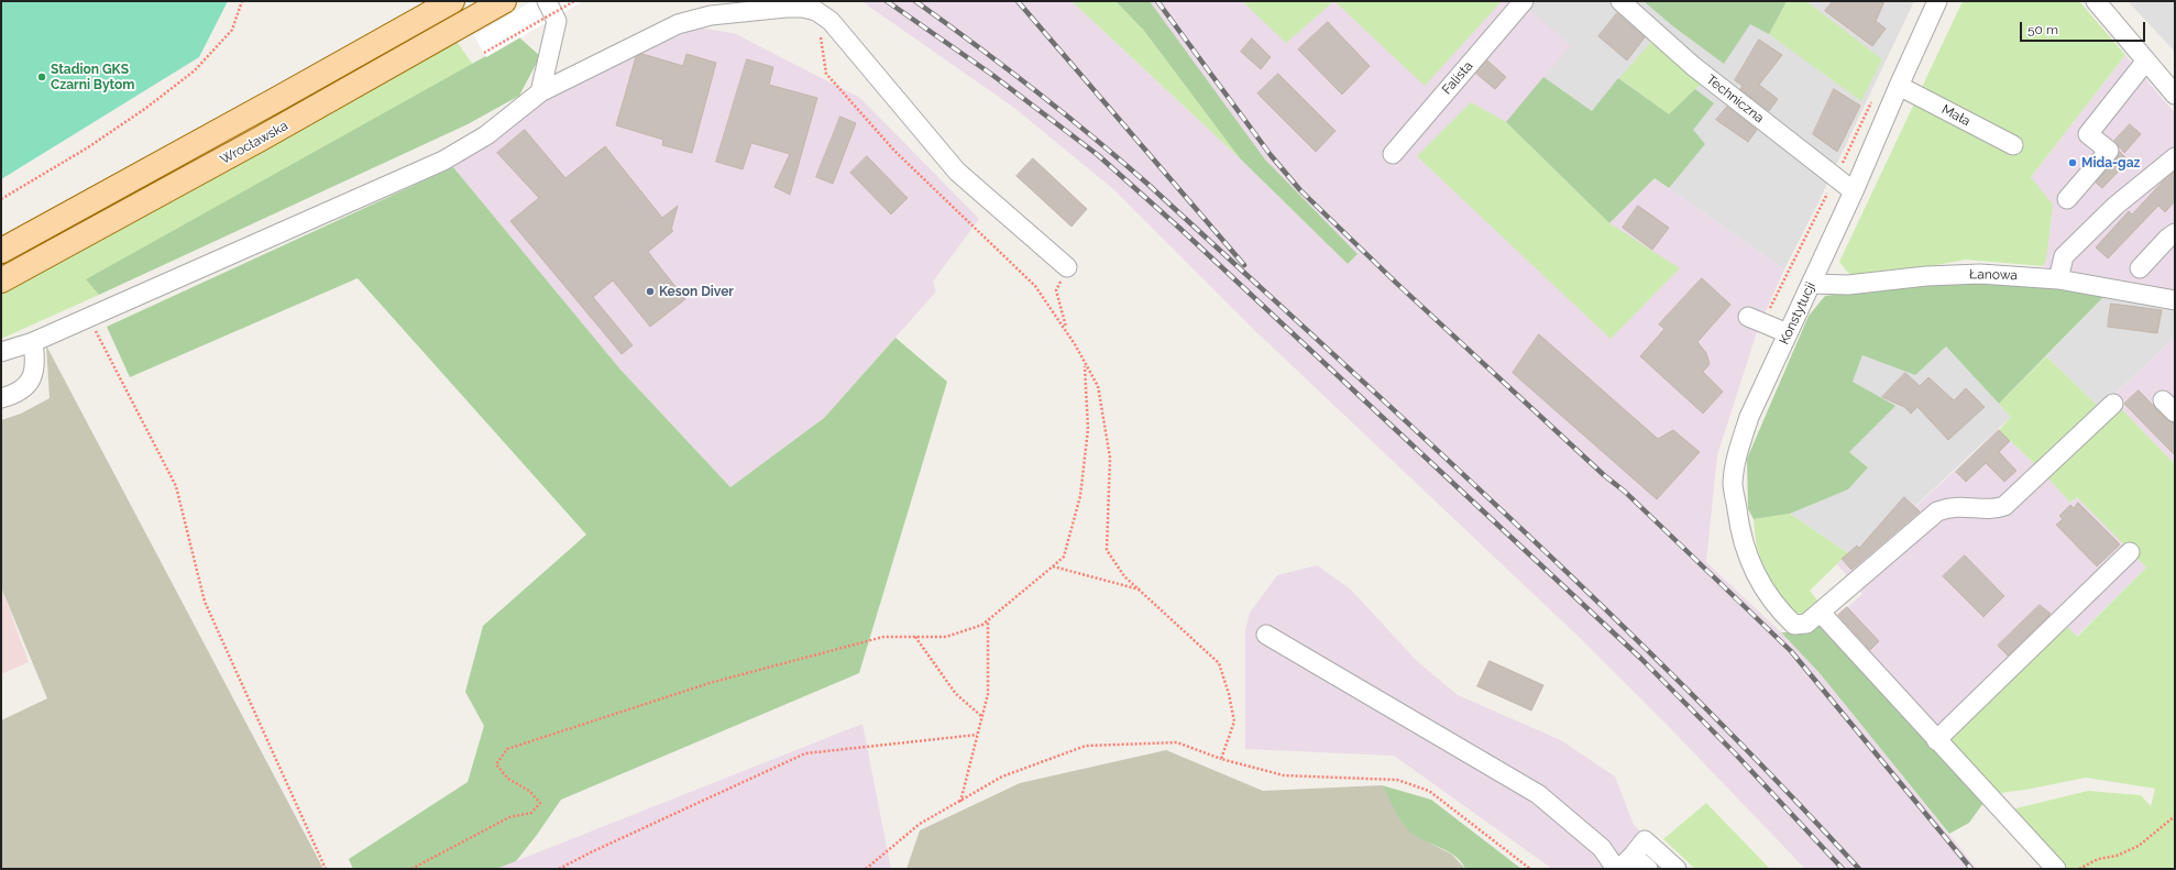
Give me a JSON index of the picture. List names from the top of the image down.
{
  "streets": {
    "main road": ["Wrocławska"],
    "street": [
      "Falista",
      "Techniczna",
      "Mała",
      "Łanowa",
      "Konstytucji"
    ]
  },
  "crossings": [
    ["Techniczna", "Konstytucji"],
    ["Mała", "Konstytucji"],
    ["Łanowa", "Konstytucji"]
  ],
  "places": ["Stadion GKS Czarni Bytom", "Mida-gaz", "Keson Diver"],
  "scale_bar": "50 m"
}
